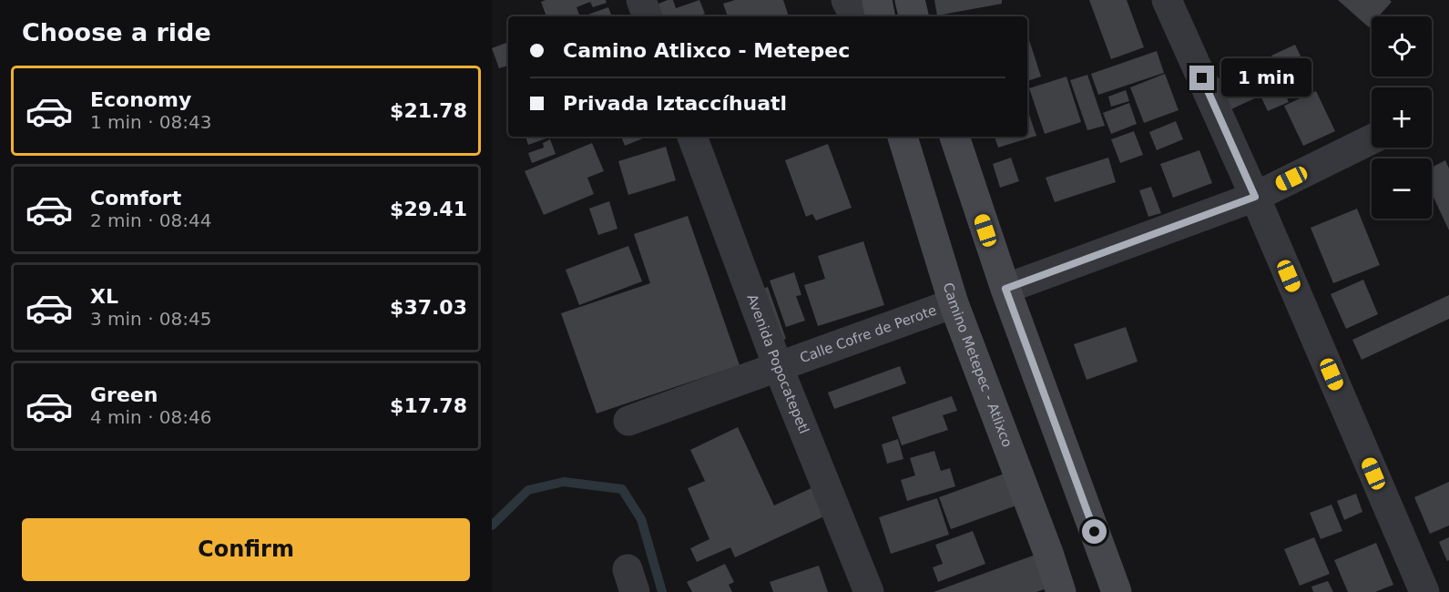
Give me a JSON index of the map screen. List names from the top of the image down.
{
  "streets": {
    "main road": ["Camino Metepec - Atlixco"],
    "street": ["Calle Cofre de Perote", "Avenida Popocatepetl"]
  },
  "crossings": [
    ["Calle Cofre de Perote", "Avenida Popocatepetl"],
    ["Calle Cofre de Perote", "Camino Metepec - Atlixco"]
  ],
  "page": {
    "heading": "Choose a ride",
    "map_buttons": ["+", "−"],
    "banner": ["Camino Atlixco - Metepec", "Privada Iztaccíhuatl"],
    "bubble": "1 min",
    "list": [
      {
        "name": "Economy",
        "note": "1 min · 08:43",
        "value": "$21.78"
      },
      {
        "name": "Comfort",
        "note": "2 min · 08:44",
        "value": "$29.41"
      },
      {
        "name": "XL",
        "note": "3 min · 08:45",
        "value": "$37.03"
      },
      {
        "name": "Green",
        "note": "4 min · 08:46",
        "value": "$17.78"
      }
    ],
    "buttons": "Confirm"
  }
}
